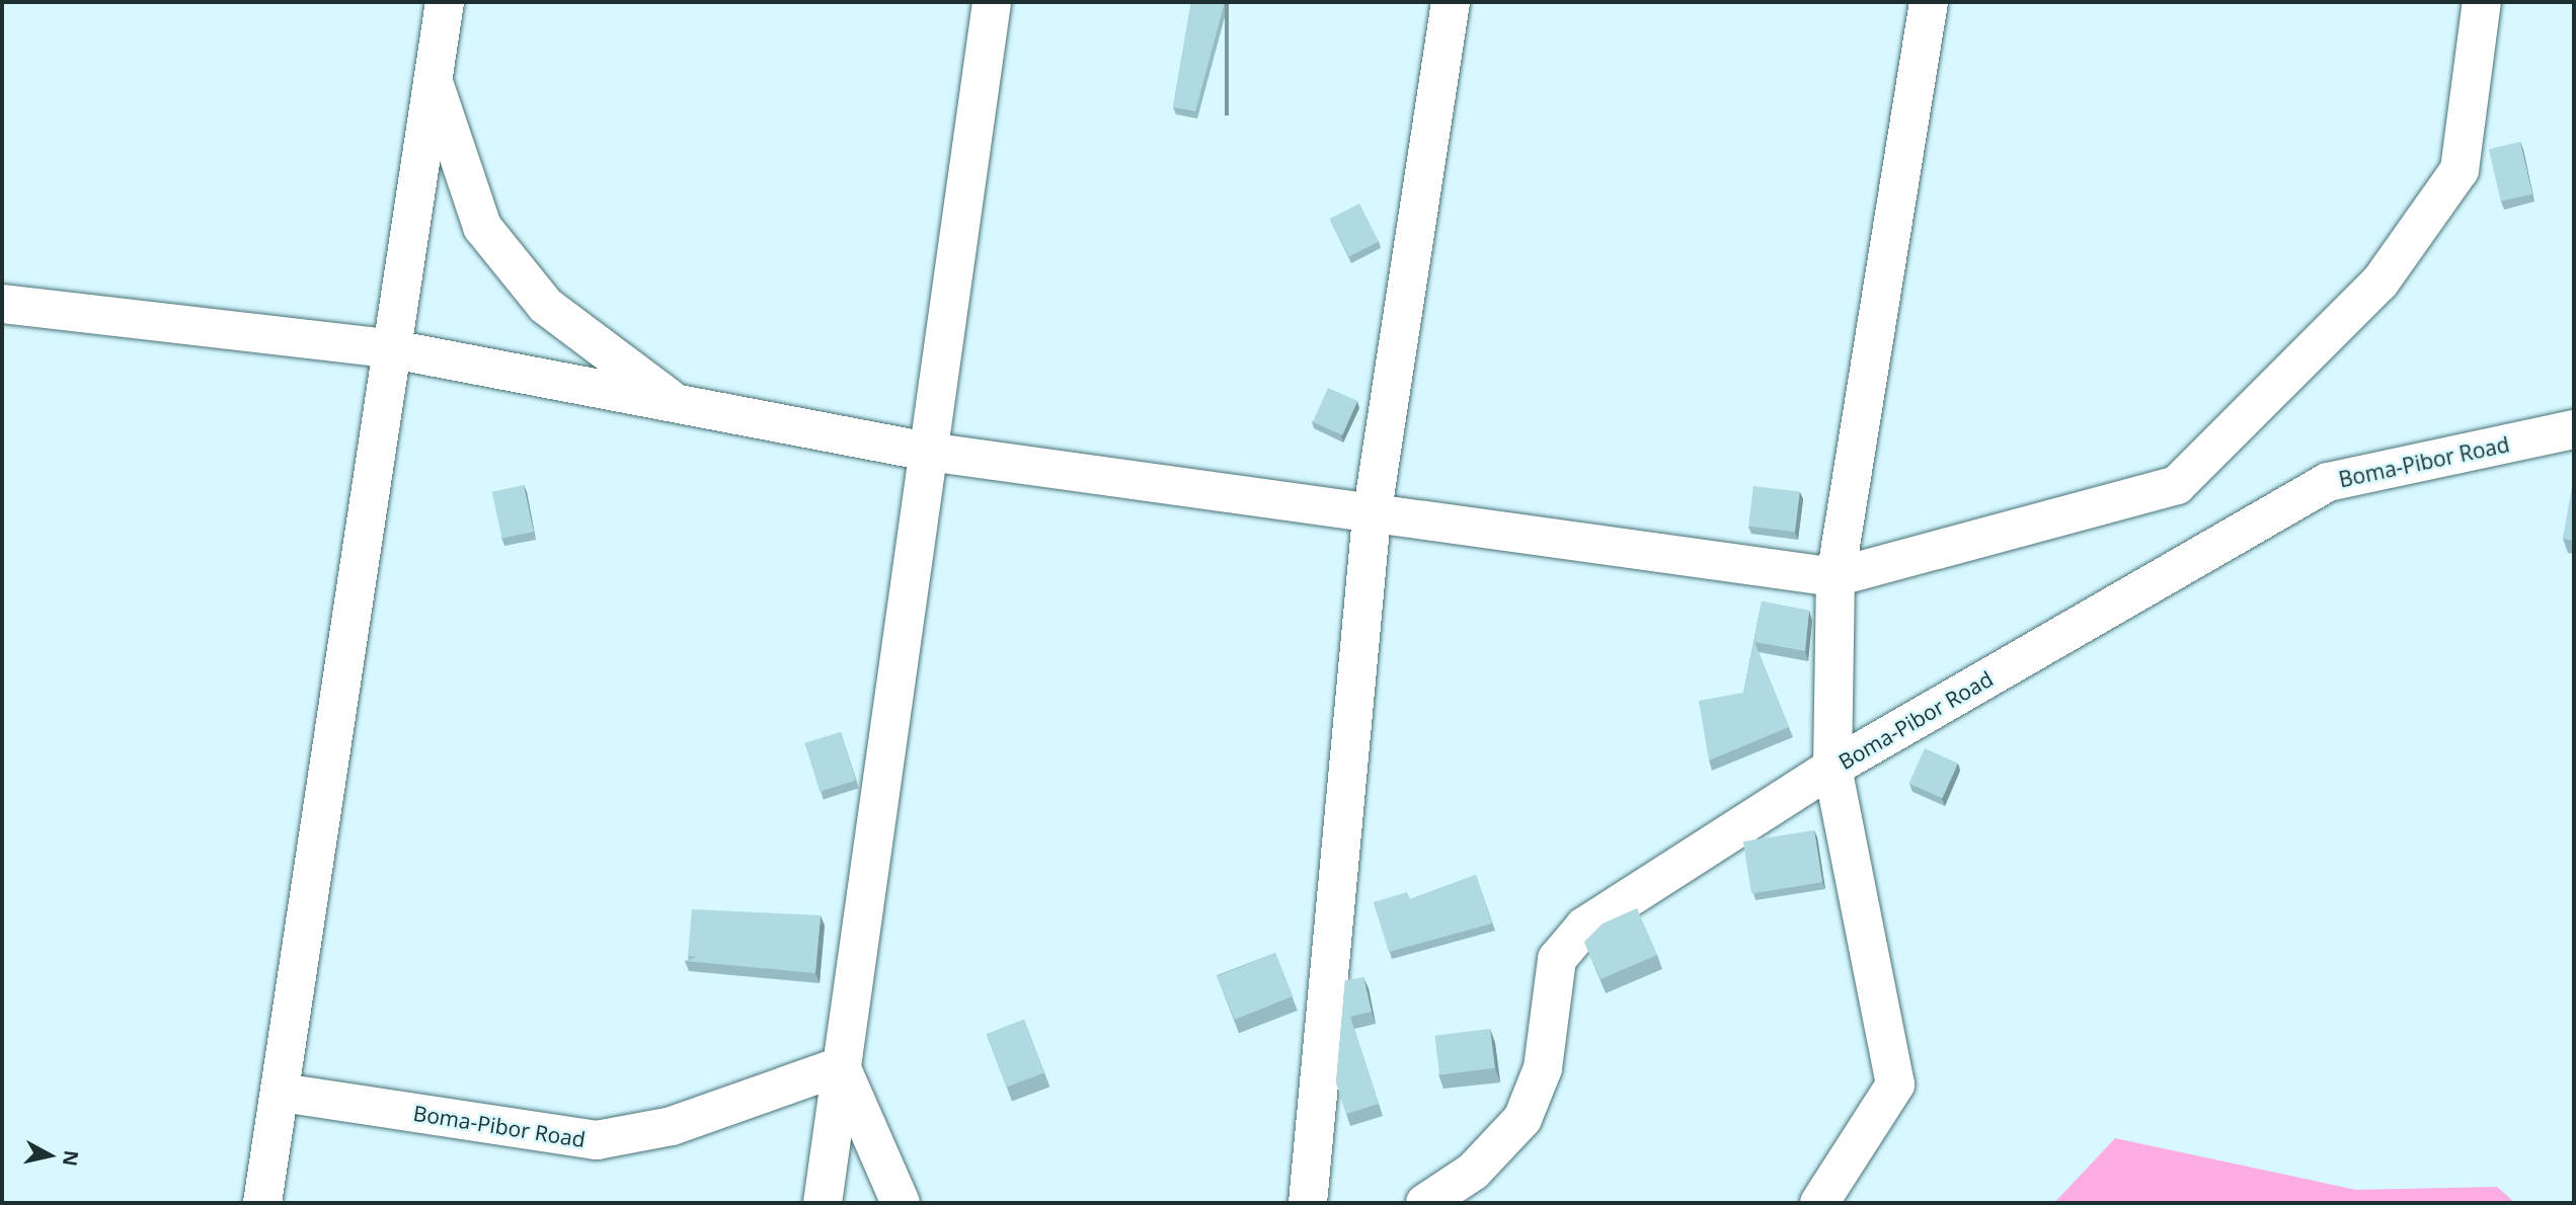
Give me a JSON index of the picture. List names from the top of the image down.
{
  "streets": {
    "street": ["Boma-Pibor Road"]
  },
  "north": "right"
}
